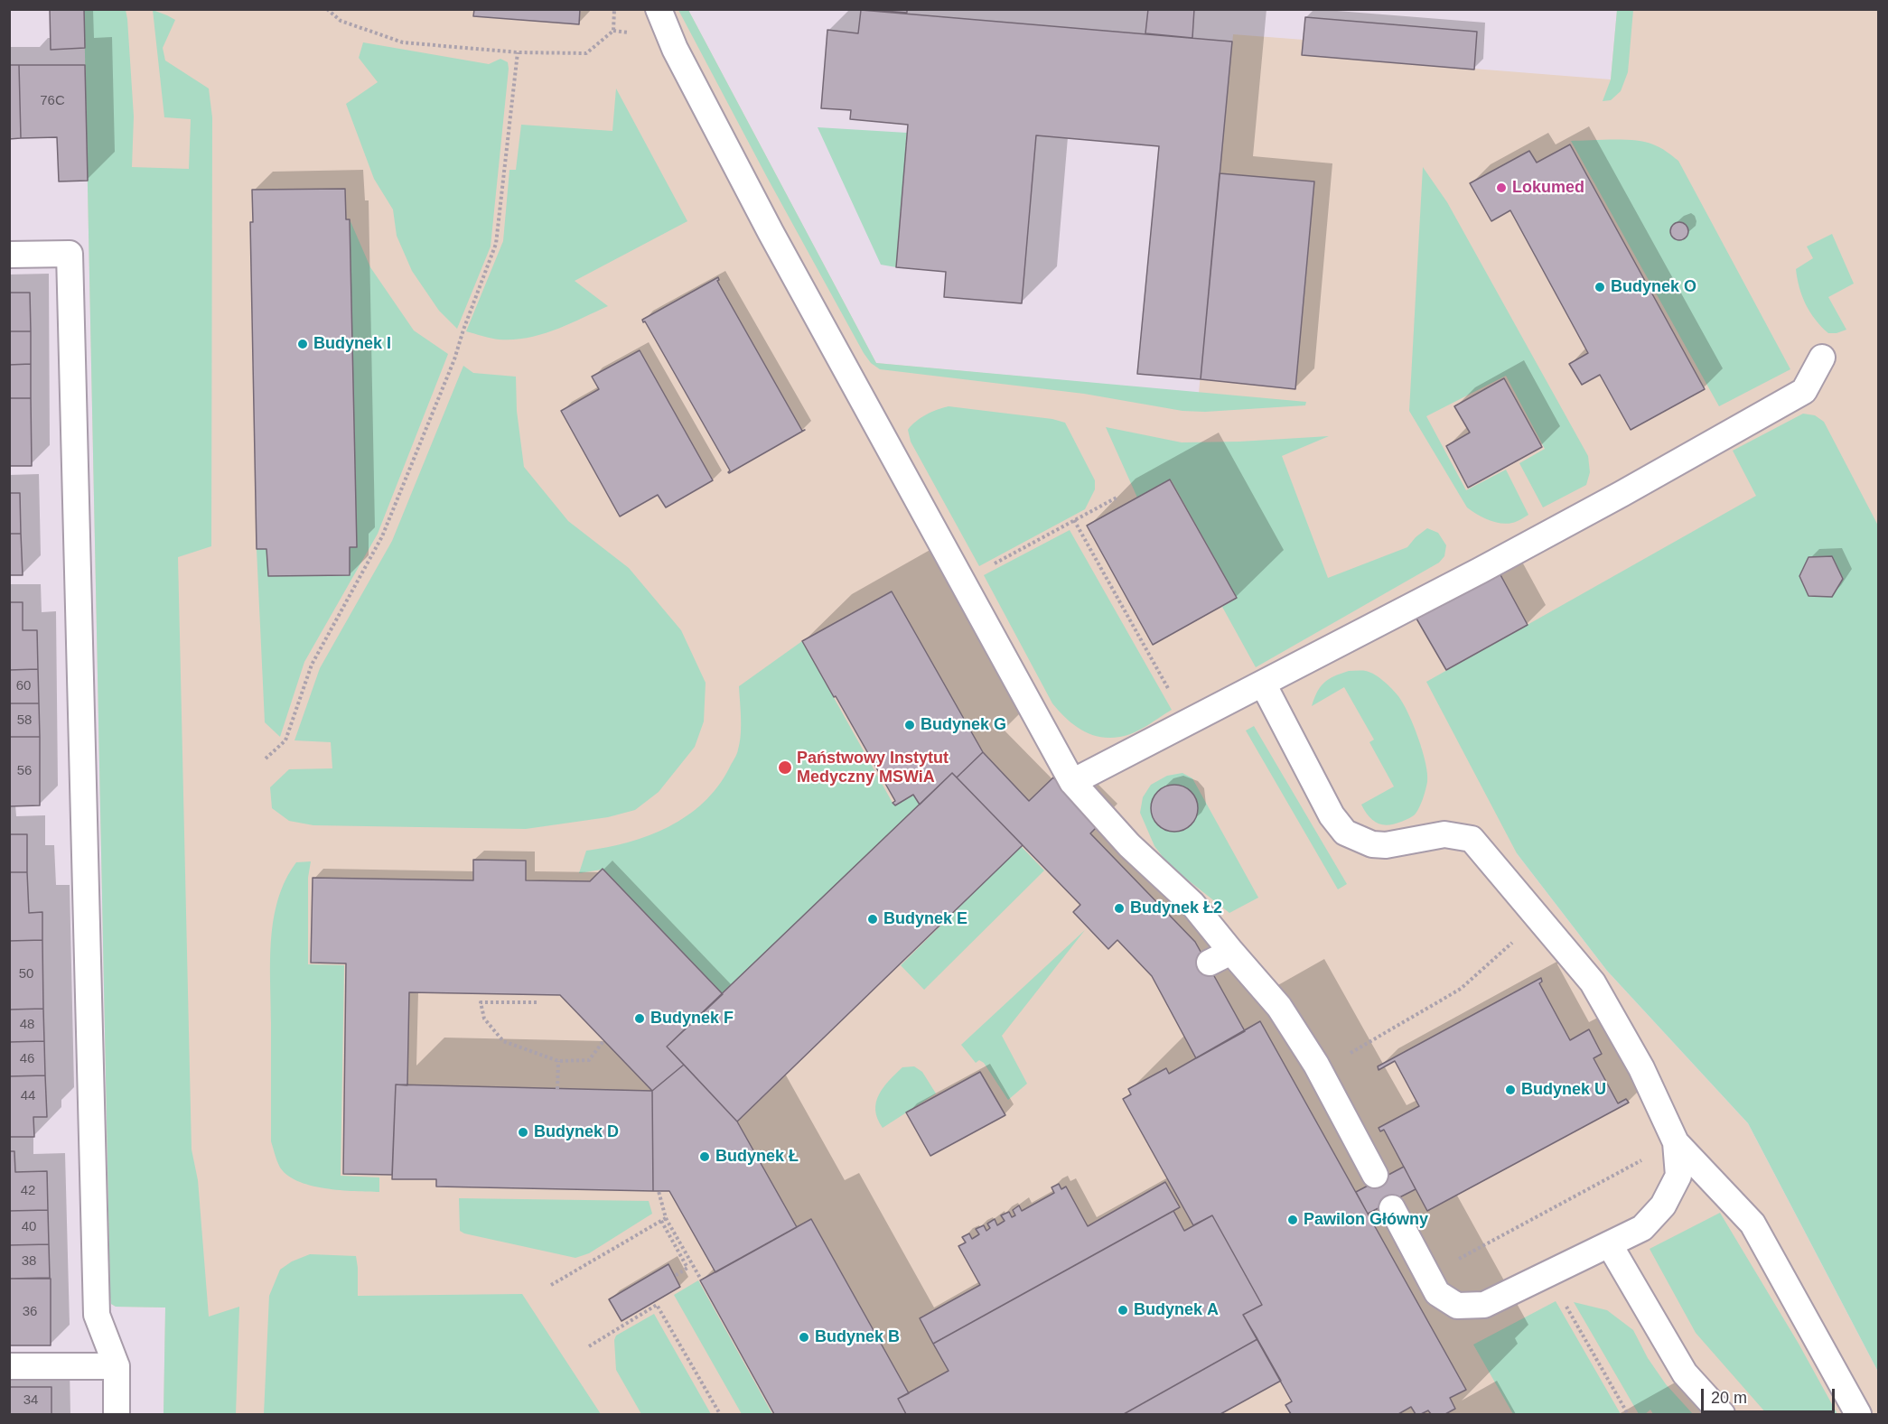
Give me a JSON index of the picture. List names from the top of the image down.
{
  "places": [
    "Lokumed",
    "Budynek O",
    "Budynek I",
    "Budynek G",
    "Państwowy Instytut Medyczny MSWiA",
    "Budynek Ł2",
    "Budynek E",
    "Budynek F",
    "Budynek U",
    "Budynek D",
    "Budynek Ł",
    "Pawilon Główny",
    "Budynek A",
    "Budynek B"
  ],
  "house_numbers": [
    "76C",
    "60",
    "58",
    "56",
    "50",
    "48",
    "46",
    "44",
    "42",
    "40",
    "38",
    "36",
    "34"
  ],
  "scale_bar": "20 m"
}
